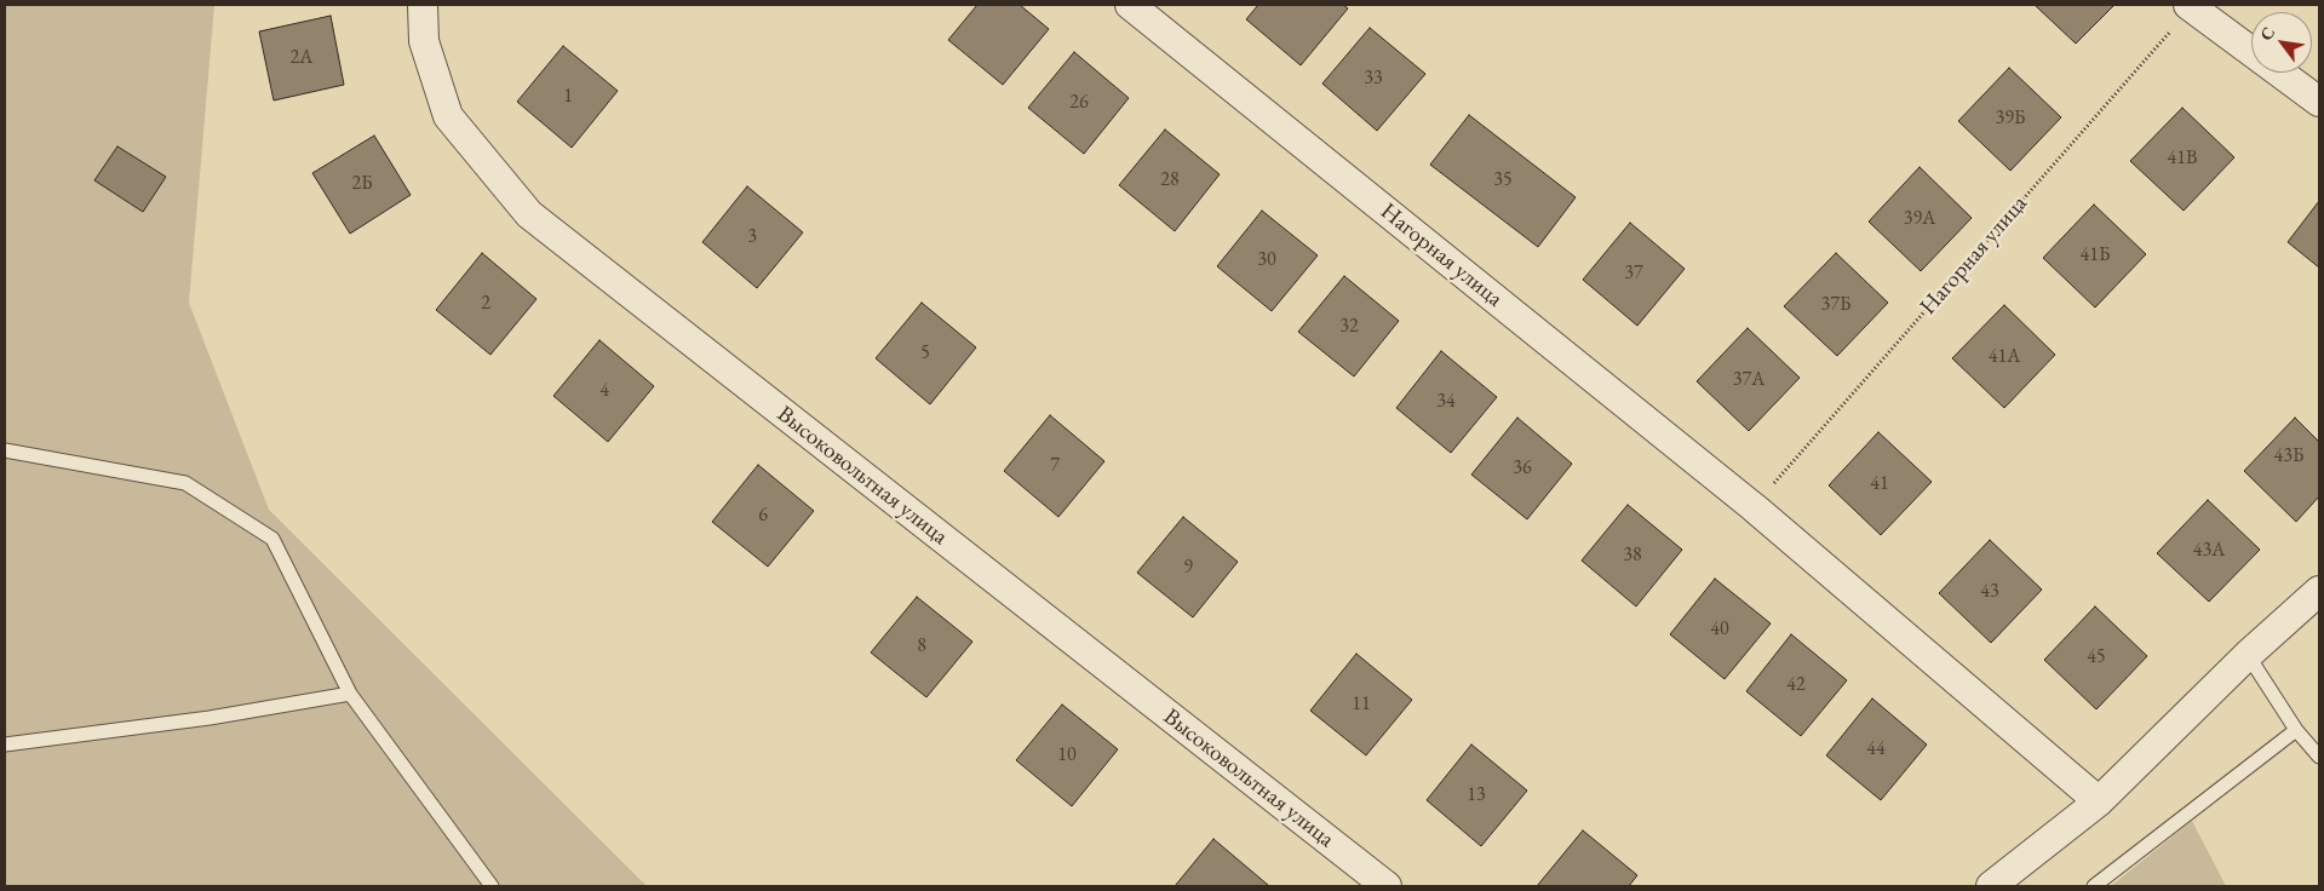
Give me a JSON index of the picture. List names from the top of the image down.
{
  "streets": {
    "street": ["Нагорная улица", "Высоковольтная улица"]
  },
  "house_numbers": [
    "2А",
    "33",
    "1",
    "26",
    "39Б",
    "41В",
    "28",
    "35",
    "2Б",
    "39А",
    "3",
    "41Б",
    "30",
    "37",
    "2",
    "37Б",
    "32",
    "5",
    "41А",
    "37А",
    "4",
    "34",
    "43Б",
    "7",
    "36",
    "41",
    "6",
    "43А",
    "38",
    "9",
    "43",
    "40",
    "8",
    "45",
    "42",
    "11",
    "44",
    "10",
    "13"
  ],
  "north": "top left"
}
